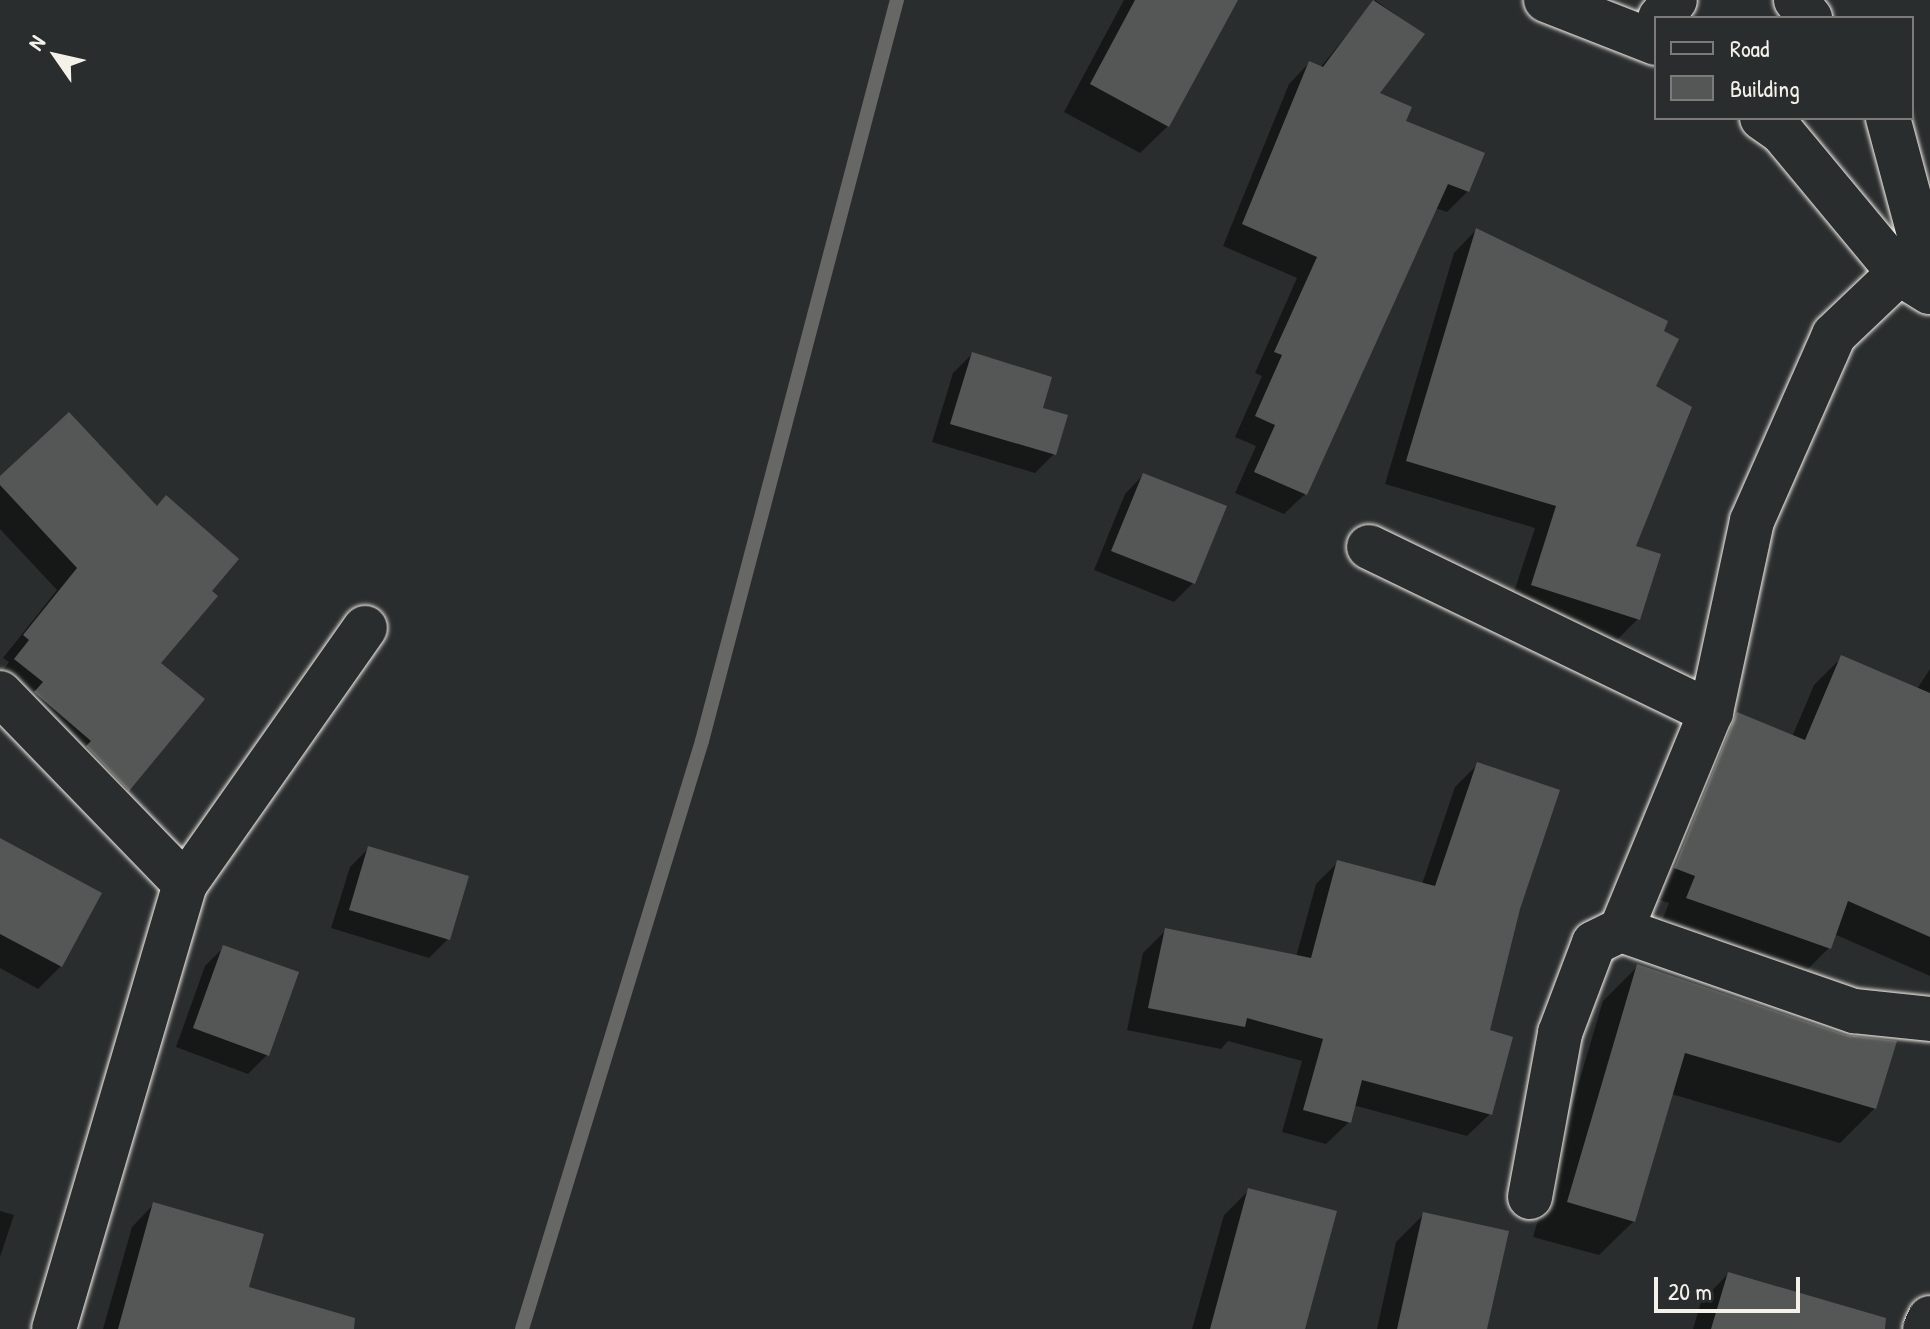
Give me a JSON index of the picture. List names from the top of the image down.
{
  "legend": ["Road", "Building"],
  "scale_bar": "20 m",
  "north": "top left"
}
